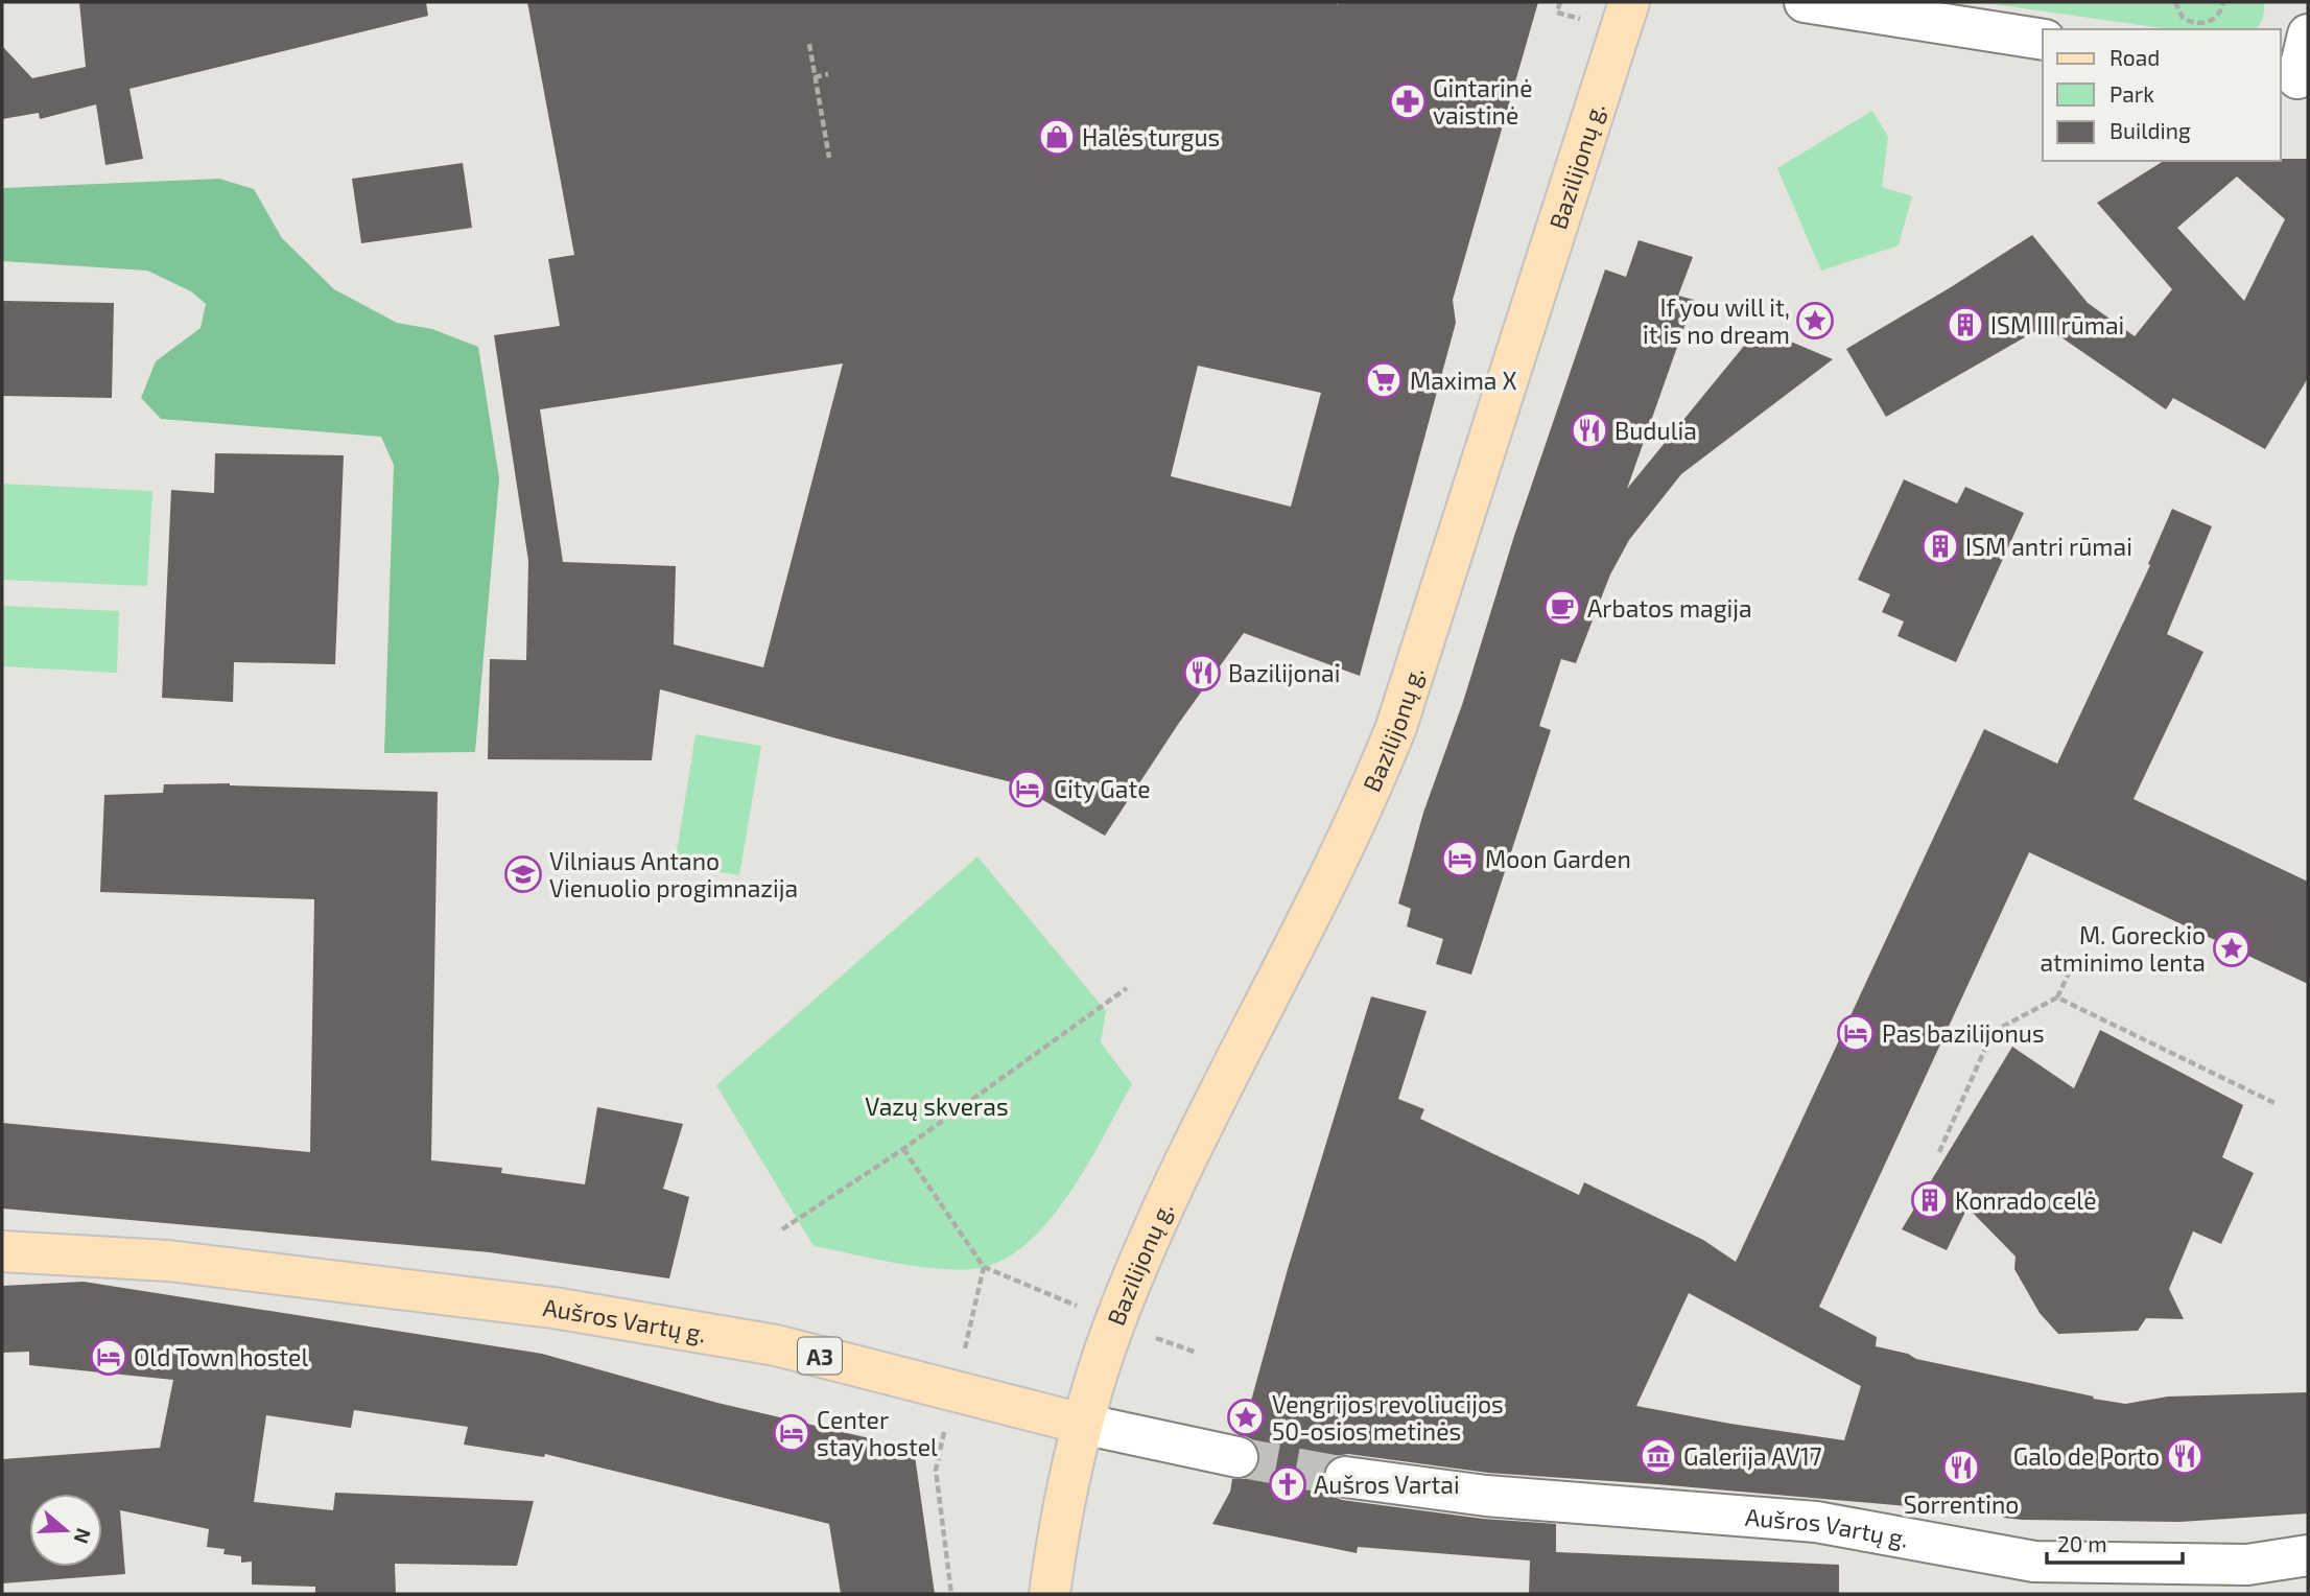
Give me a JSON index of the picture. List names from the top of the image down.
{
  "streets": {
    "main road": ["Bazilijonų g.", "Aušros Vartų g.", "A3"]
  },
  "crossings": [
    ["Bazilijonų g.", "Aušros Vartų g."]
  ],
  "parks": ["Vazų skveras"],
  "places": {
    "pharmacy": ["Gintarinė vaistinė"],
    "shop": ["Halės turgus"],
    "place": ["If you will it, it is no dream", "M. Goreckio atminimo lenta", "Vengrijos revoliucijos 50-osios metinės"],
    "building": ["ISM III rūmai", "ISM antri rūmai", "Konrado celė"],
    "supermarket": ["Maxima X"],
    "restaurant": [
      "Budulia",
      "Bazilijonai",
      "Galo de Porto",
      "Sorrentino"
    ],
    "cafe": ["Arbatos magija"],
    "hotel": [
      "City Gate",
      "Moon Garden",
      "Pas bazilijonus",
      "Old Town hostel",
      "Center stay hostel"
    ],
    "school or university": ["Vilniaus Antano Vienuolio progimnazija"],
    "museum": ["Galerija AV17"],
    "church": ["Aušros Vartai"]
  },
  "legend": ["Road", "Park", "Building"],
  "scale_bar": "20 m",
  "north": "right"
}
